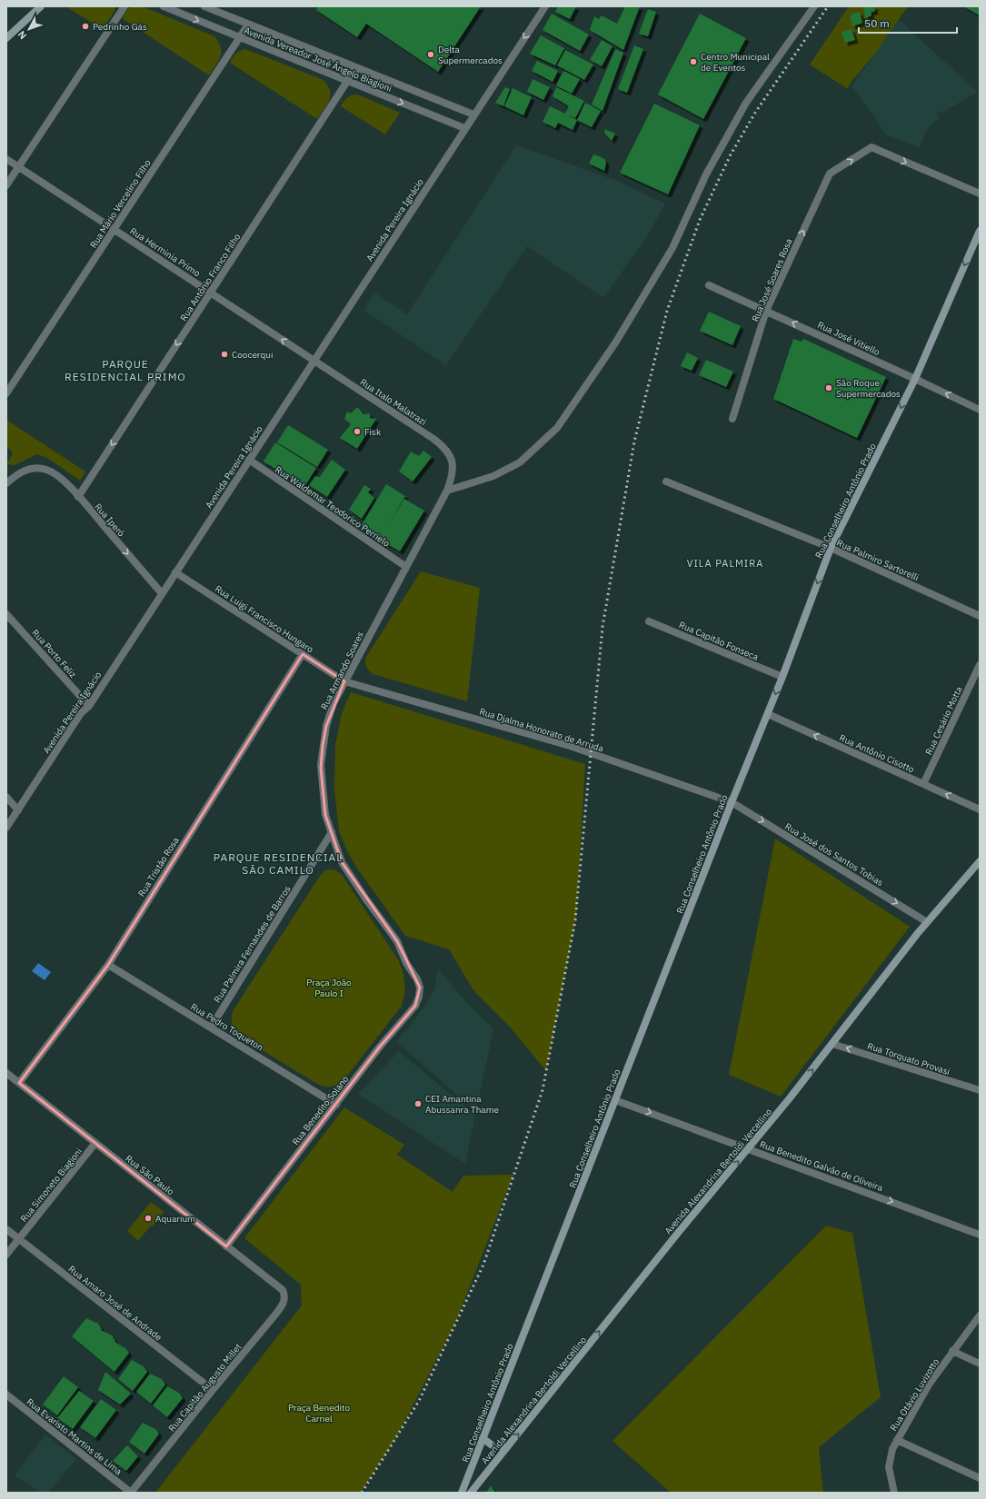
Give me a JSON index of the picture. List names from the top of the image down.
{
  "streets": {
    "main road": ["Rua Conselheiro Antônio Prado", "Avenida Alexandrina Bertoldi Vercellino"],
    "street": [
      "Avenida Vereador José Ângelo Biagioni",
      "Rua Mário Vercelino Filho",
      "Avenida Pereira Ignácio",
      "Rua Herminia Primo",
      "Rua Antônio Franco Filho",
      "Rua José Soares Rosa",
      "Rua José Vitiello",
      "Rua Italo Malatrazi",
      "Rua Waldemar Teodorico Perrielo",
      "Rua Iperó",
      "Rua Palmiro Sartorelli",
      "Rua Luigi Francisco Hungaro",
      "Rua Capitão Fonseca",
      "Rua Porto Feliz",
      "Rua Armando Soares",
      "Rua Cesário Motta",
      "Rua Djalma Honorato de Arruda",
      "Rua Antônio Cisotto",
      "Rua José dos Santos Tobias",
      "Rua Tristão Rosa",
      "Rua Palmira Fernandes de Barros",
      "Rua Pedro Toqueton",
      "Rua Torquato Provasi",
      "Rua Benedito Solano",
      "Rua Benedito Galvão de Oliveira",
      "Rua São Paulo",
      "Rua Simoneto Biagioni",
      "Rua Amaro José de Andrade",
      "Rua Capitão Augusto Millet",
      "Rua Otávio Luvizotto",
      "Rua Evaristo Martins de Lima"
    ]
  },
  "crossings": [
    ["Avenida Vereador José Ângelo Biagioni", "Rua Mário Vercelino Filho"],
    ["Avenida Vereador José Ângelo Biagioni", "Avenida Pereira Ignácio"],
    ["Avenida Vereador José Ângelo Biagioni", "Rua Antônio Franco Filho"],
    ["Rua Mário Vercelino Filho", "Rua Herminia Primo"],
    ["Avenida Pereira Ignácio", "Rua Herminia Primo"],
    ["Avenida Pereira Ignácio", "Rua Italo Malatrazi"],
    ["Avenida Pereira Ignácio", "Rua Waldemar Teodorico Perrielo"],
    ["Avenida Pereira Ignácio", "Rua Iperó"],
    ["Avenida Pereira Ignácio", "Rua Luigi Francisco Hungaro"],
    ["Avenida Pereira Ignácio", "Rua Porto Feliz"],
    ["Rua Herminia Primo", "Rua Antônio Franco Filho"],
    ["Rua Herminia Primo", "Rua Italo Malatrazi"],
    ["Rua Antônio Franco Filho", "Rua Iperó"],
    ["Rua José Soares Rosa", "Rua José Vitiello"],
    ["Rua José Vitiello", "Rua Conselheiro Antônio Prado"],
    ["Rua Italo Malatrazi", "Rua Armando Soares"],
    ["Rua Conselheiro Antônio Prado", "Rua Palmiro Sartorelli"],
    ["Rua Conselheiro Antônio Prado", "Rua Capitão Fonseca"],
    ["Rua Conselheiro Antônio Prado", "Rua Djalma Honorato de Arruda"],
    ["Rua Conselheiro Antônio Prado", "Rua Antônio Cisotto"],
    ["Rua Conselheiro Antônio Prado", "Rua José dos Santos Tobias"],
    ["Rua Conselheiro Antônio Prado", "Rua Benedito Galvão de Oliveira"],
    ["Rua Waldemar Teodorico Perrielo", "Rua Armando Soares"],
    ["Rua Luigi Francisco Hungaro", "Rua Armando Soares"],
    ["Rua Luigi Francisco Hungaro", "Rua Djalma Honorato de Arruda"],
    ["Rua Luigi Francisco Hungaro", "Rua Tristão Rosa"],
    ["Rua Armando Soares", "Rua Djalma Honorato de Arruda"],
    ["Rua Armando Soares", "Rua Palmira Fernandes de Barros"],
    ["Rua Armando Soares", "Rua Benedito Solano"],
    ["Rua Cesário Motta", "Rua Antônio Cisotto"],
    ["Rua Djalma Honorato de Arruda", "Rua José dos Santos Tobias"],
    ["Rua José dos Santos Tobias", "Avenida Alexandrina Bertoldi Vercellino"],
    ["Rua Tristão Rosa", "Rua Pedro Toqueton"],
    ["Rua Tristão Rosa", "Rua São Paulo"],
    ["Rua Palmira Fernandes de Barros", "Rua Pedro Toqueton"],
    ["Rua Pedro Toqueton", "Rua Benedito Solano"],
    ["Rua Torquato Provasi", "Avenida Alexandrina Bertoldi Vercellino"],
    ["Rua Benedito Solano", "Rua São Paulo"],
    ["Rua Benedito Galvão de Oliveira", "Avenida Alexandrina Bertoldi Vercellino"],
    ["Rua São Paulo", "Rua Simoneto Biagioni"],
    ["Rua São Paulo", "Rua Capitão Augusto Millet"],
    ["Rua Simoneto Biagioni", "Rua Amaro José de Andrade"],
    ["Rua Amaro José de Andrade", "Rua Capitão Augusto Millet"],
    ["Rua Capitão Augusto Millet", "Rua Evaristo Martins de Lima"]
  ],
  "one_way": [
    "Rua Antônio Franco Filho",
    "Rua José Vitiello",
    "Rua Conselheiro Antônio Prado",
    "Rua Iperó",
    "Rua Antônio Cisotto",
    "Rua José dos Santos Tobias",
    "Rua Torquato Provasi",
    "Rua Benedito Galvão de Oliveira",
    "Avenida Alexandrina Bertoldi Vercellino"
  ],
  "districts": ["PARQUE RESIDENCIAL PRIMO", "VILA PALMIRA", "PARQUE RESIDENCIAL SÃO CAMILO"],
  "parks": ["Praça João Paulo I", "Praça Benedito Carriel"],
  "places": [
    "Pedrinho Gás",
    "Delta Supermercados",
    "Centro Municipal de Eventos",
    "Coocerqui",
    "São Roque Supermercados",
    "Fisk",
    "CEI Amantina Abussanra Thame",
    "Aquarium"
  ],
  "scale_bar": "50 m",
  "north": "bottom left"
}
